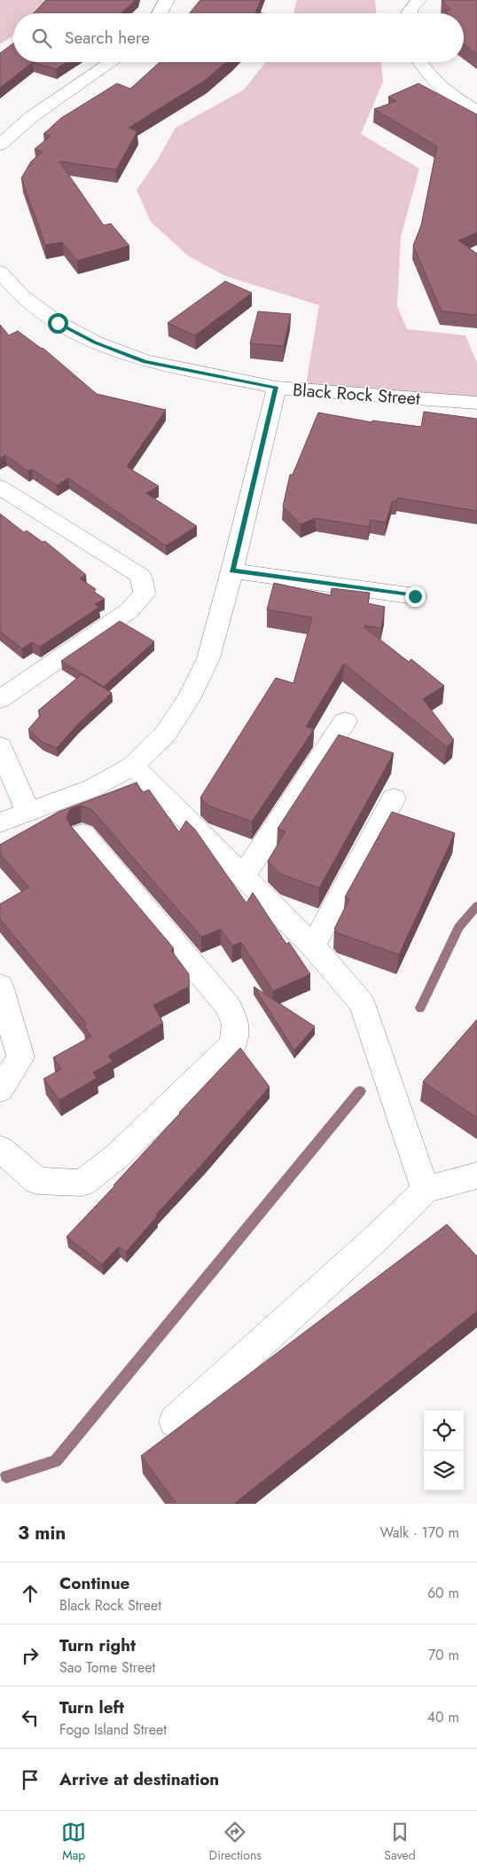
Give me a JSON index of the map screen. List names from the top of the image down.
{
  "streets": {
    "street": ["Black Rock Street"]
  },
  "page": {
    "search": "Search here",
    "heading": ["3 min", "Walk · 170 m"],
    "list": [
      ["Continue", "Black Rock Street", "60 m"],
      ["Turn right", "Sao Tome Street", "70 m"],
      ["Turn left", "Fogo Island Street", "40 m"],
      "Arrive at destination"
    ],
    "nav": ["Map", "Directions", "Saved"]
  }
}
